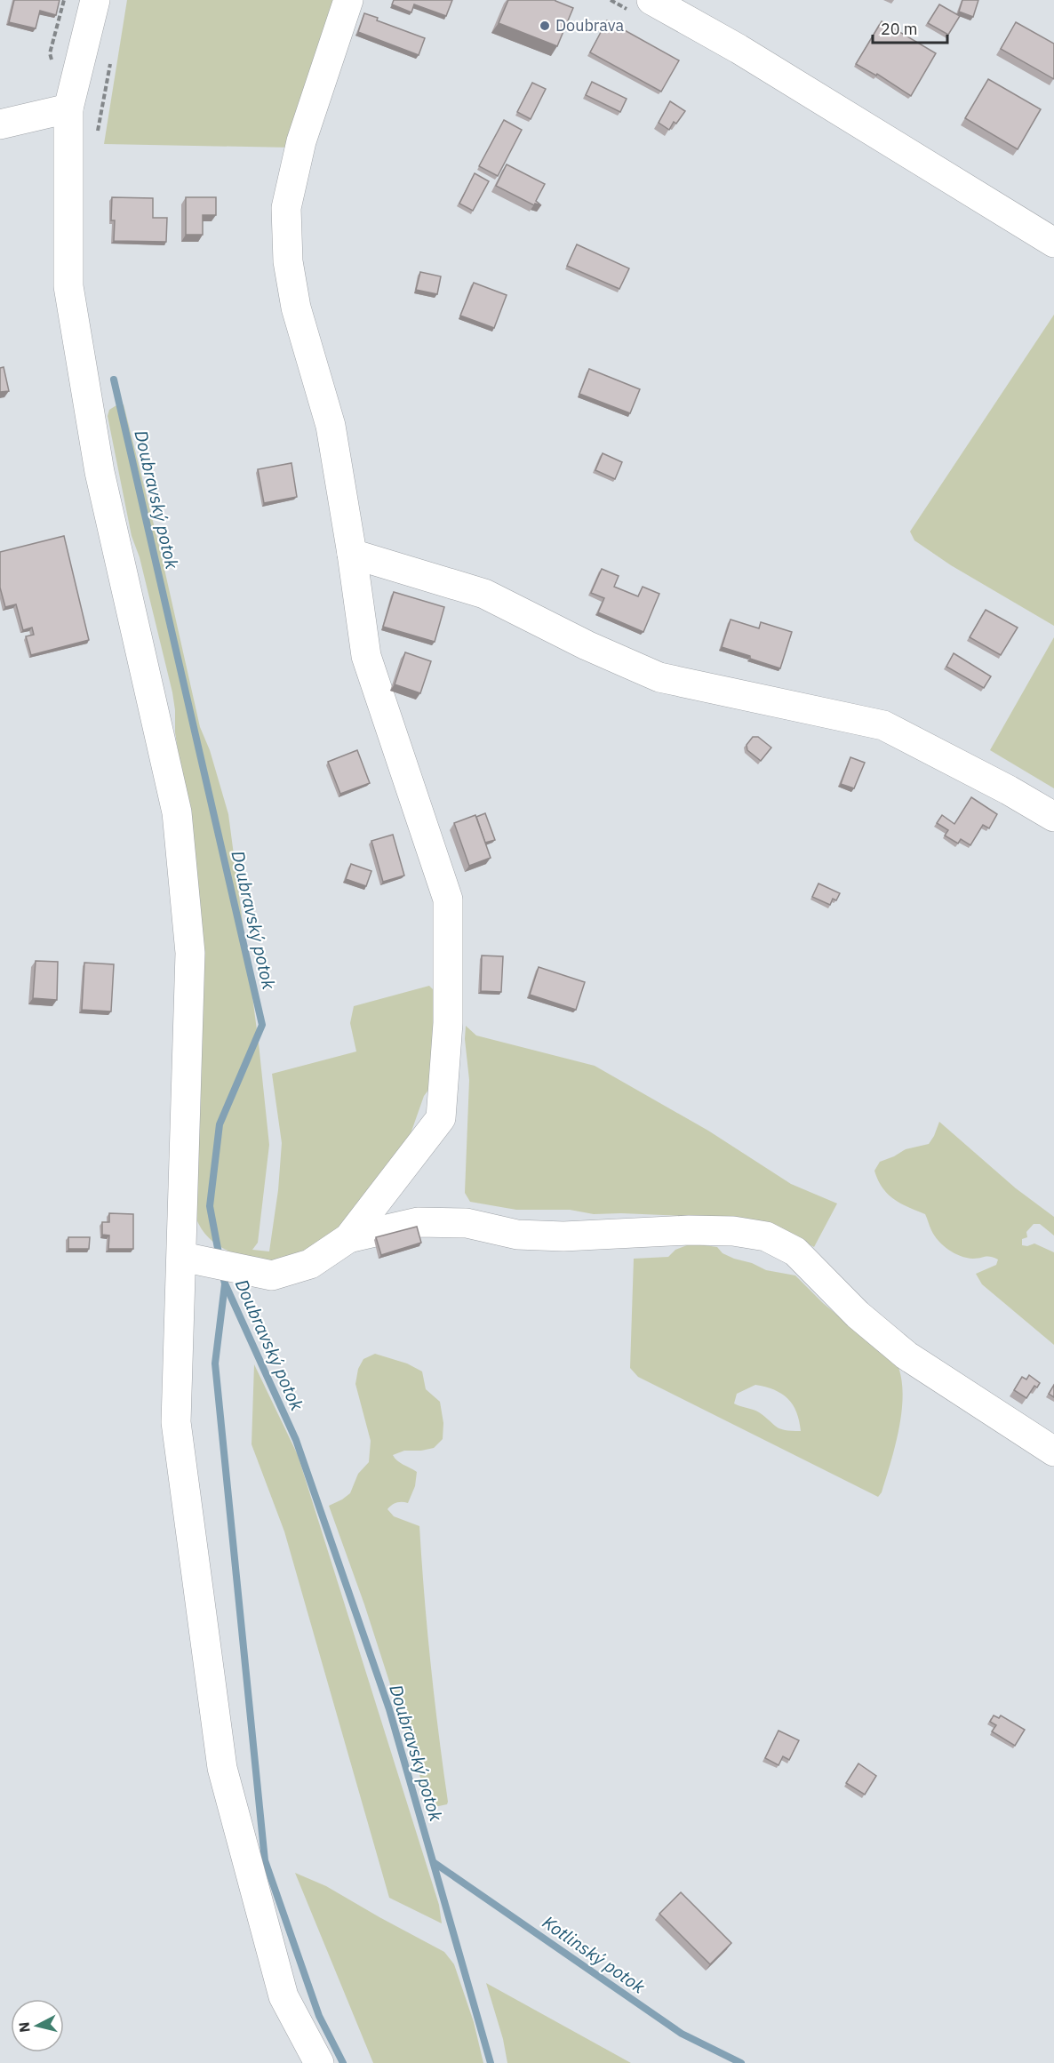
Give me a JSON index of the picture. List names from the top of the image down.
{
  "water": ["Doubravský potok", "Kotlinský potok"],
  "places": ["Doubrava"],
  "scale_bar": "20 m",
  "north": "left"
}
